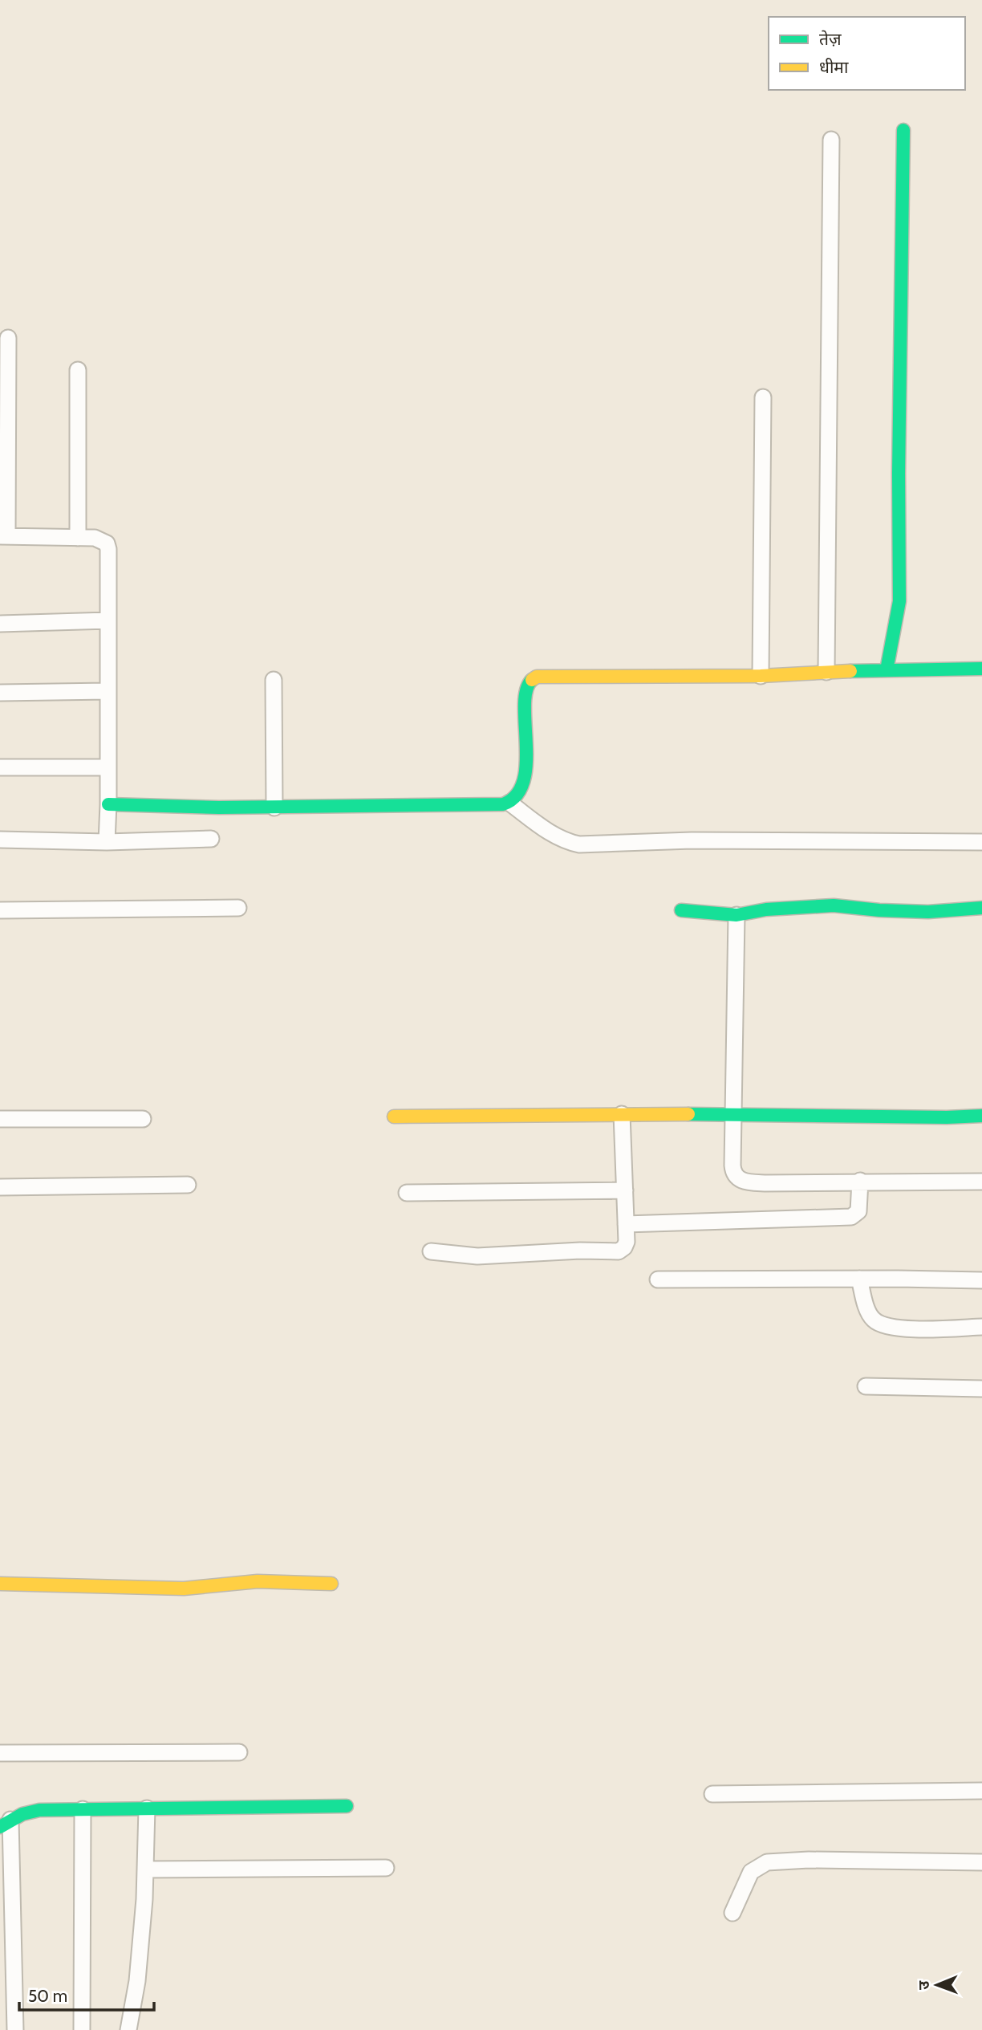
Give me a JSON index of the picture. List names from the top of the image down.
{
  "legend": ["तेज़", "धीमा"],
  "scale_bar": "50 m",
  "north": "left"
}
